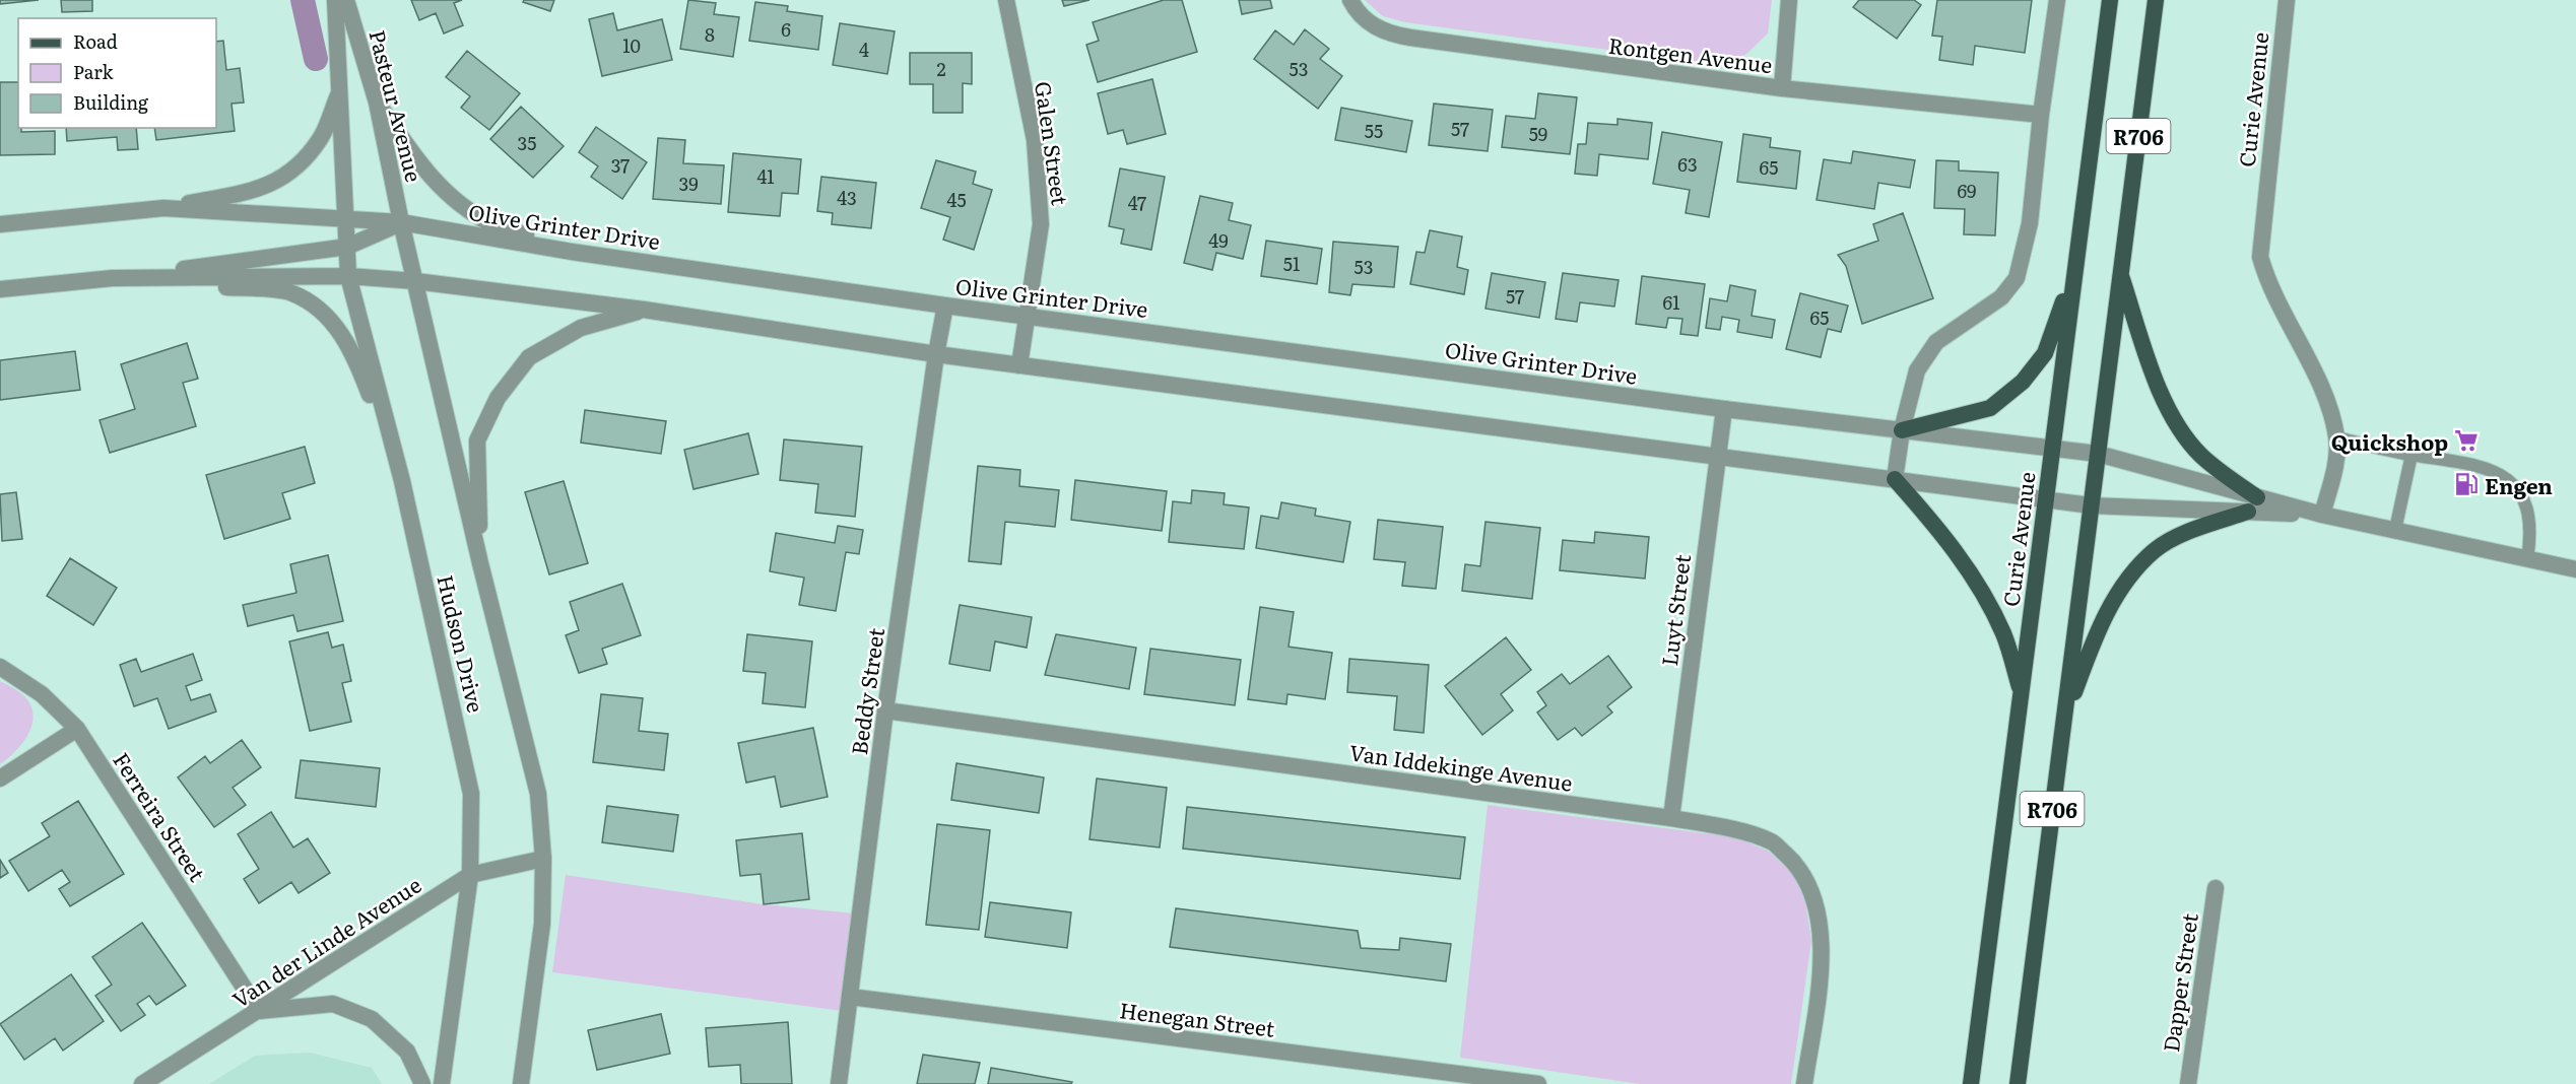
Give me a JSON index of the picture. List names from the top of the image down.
{
  "streets": {
    "main road": ["Curie Avenue", "R706"],
    "street": [
      "Rontgen Avenue",
      "Pasteur Avenue",
      "Galen Street",
      "Olive Grinter Drive",
      "Luyt Street",
      "Hudson Drive",
      "Beddy Street",
      "Van Iddekinge Avenue",
      "Ferreira Street",
      "Van der Linde Avenue",
      "Dapper Street",
      "Henegan Street"
    ]
  },
  "crossings": [
    ["Curie Avenue", "Olive Grinter Drive"],
    ["Pasteur Avenue", "Olive Grinter Drive"],
    ["Pasteur Avenue", "Hudson Drive"],
    ["R706", "Olive Grinter Drive"],
    ["Galen Street", "Olive Grinter Drive"],
    ["Olive Grinter Drive", "Luyt Street"],
    ["Olive Grinter Drive", "Hudson Drive"],
    ["Olive Grinter Drive", "Beddy Street"],
    ["Luyt Street", "Van Iddekinge Avenue"],
    ["Hudson Drive", "Van der Linde Avenue"],
    ["Beddy Street", "Van Iddekinge Avenue"],
    ["Beddy Street", "Henegan Street"],
    ["Ferreira Street", "Van der Linde Avenue"]
  ],
  "places": {
    "supermarket": ["Quickshop"],
    "fuel station": ["Engen"]
  },
  "house_numbers": [
    "6",
    "8",
    "10",
    "4",
    "2",
    "53",
    "57",
    "55",
    "59",
    "35",
    "63",
    "37",
    "65",
    "41",
    "39",
    "69",
    "43",
    "45",
    "47",
    "49",
    "51",
    "53",
    "57",
    "61",
    "65"
  ],
  "legend": ["Road", "Park", "Building"]
}
